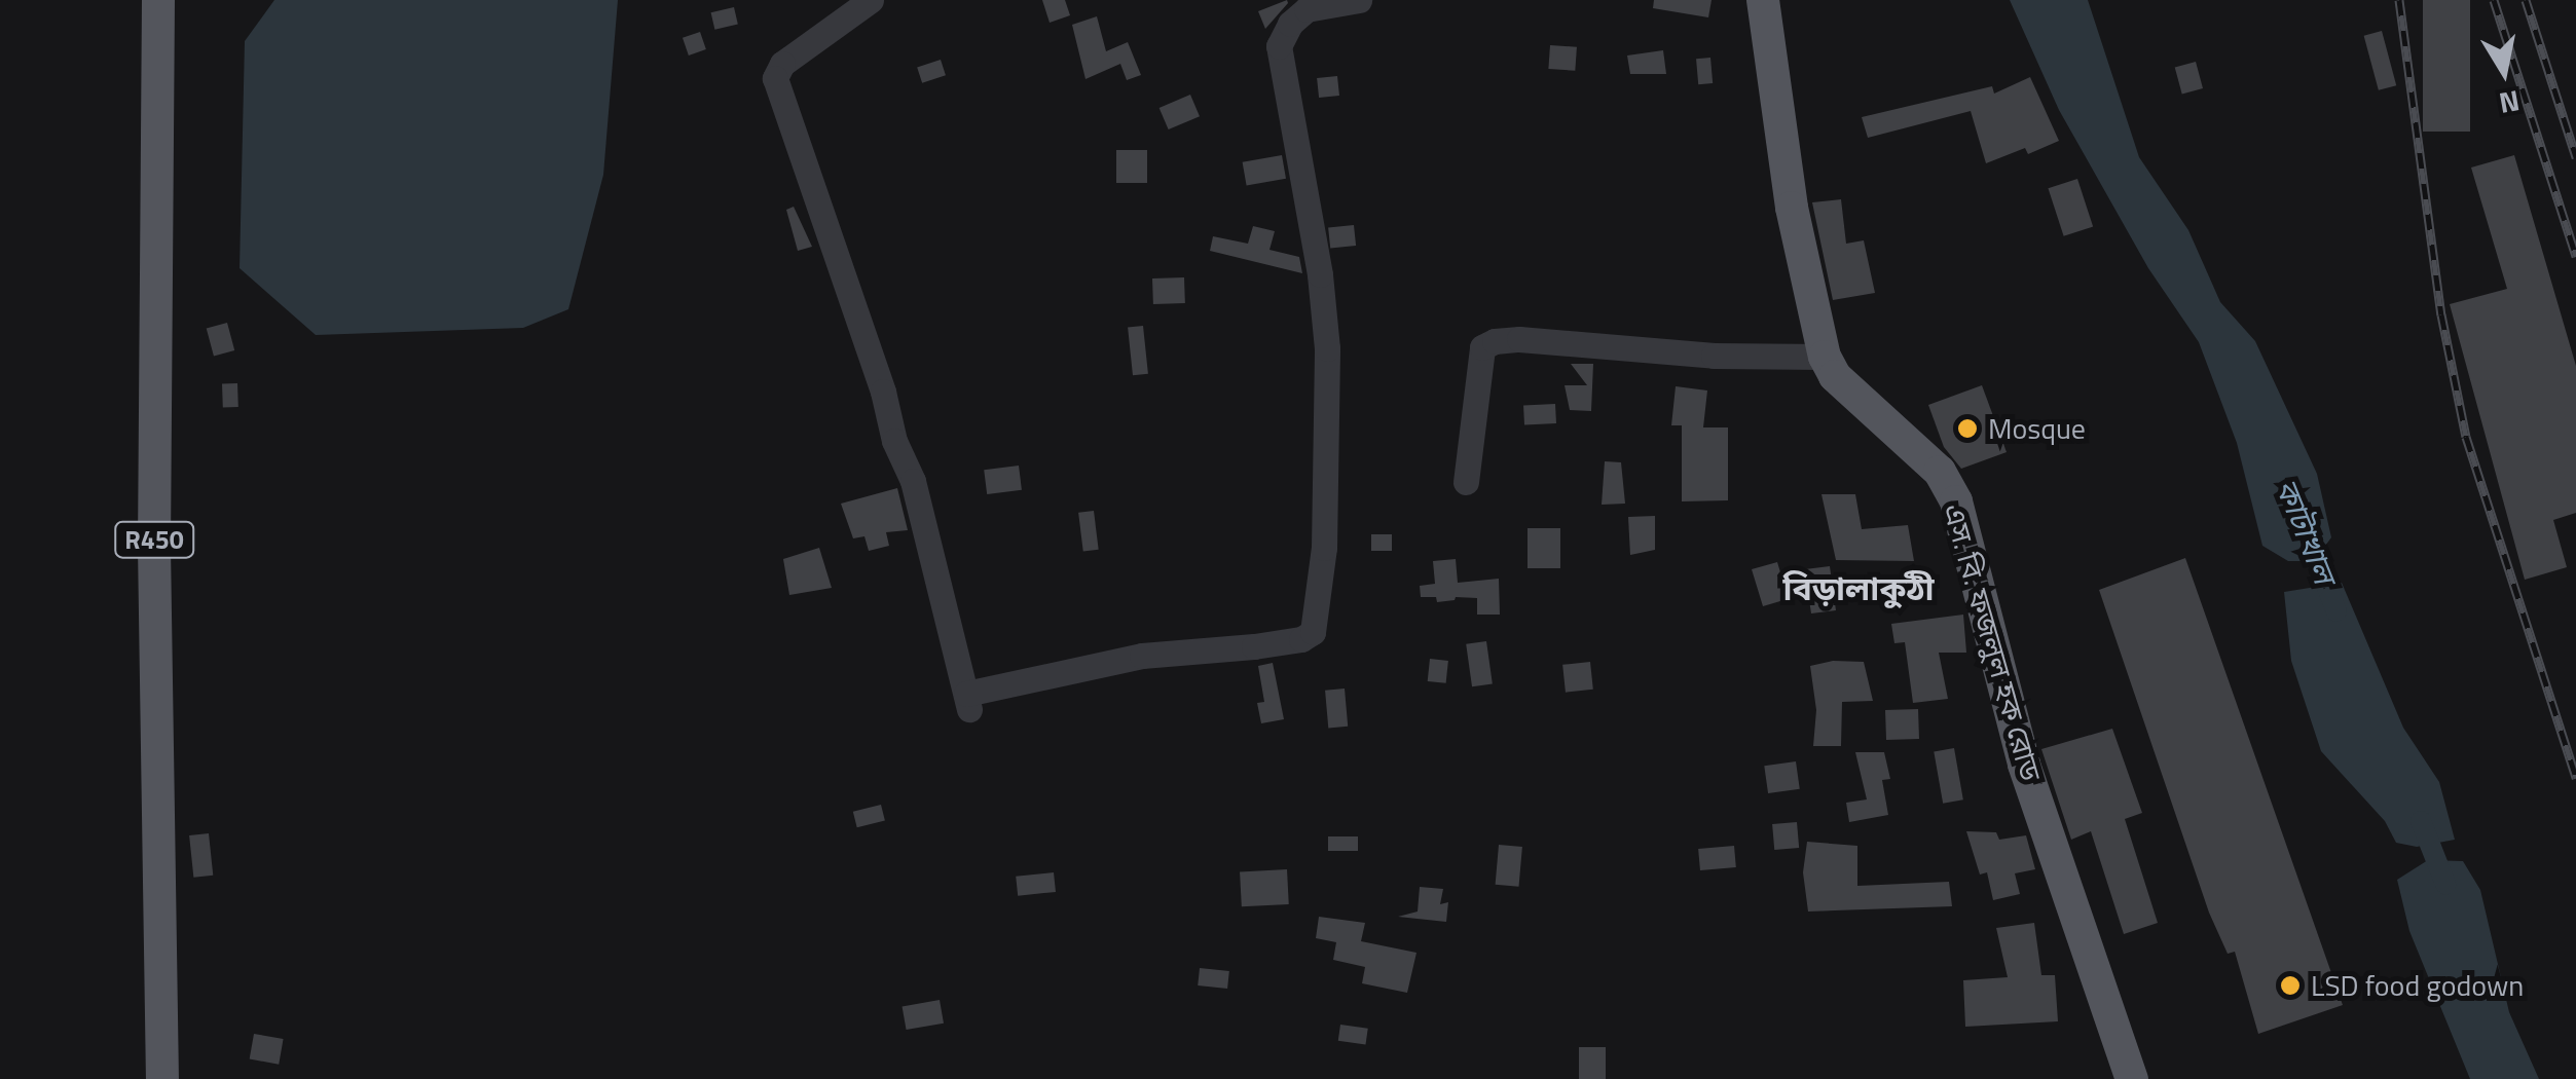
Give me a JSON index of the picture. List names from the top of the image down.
{
  "streets": {
    "main road": ["R450", "এস. বি. ফজলুল হক রোড"]
  },
  "districts": ["বিড়ালাকুঠী"],
  "water": ["কাটাখাল"],
  "places": ["Mosque", "LSD food godown"],
  "north": "bottom"
}
